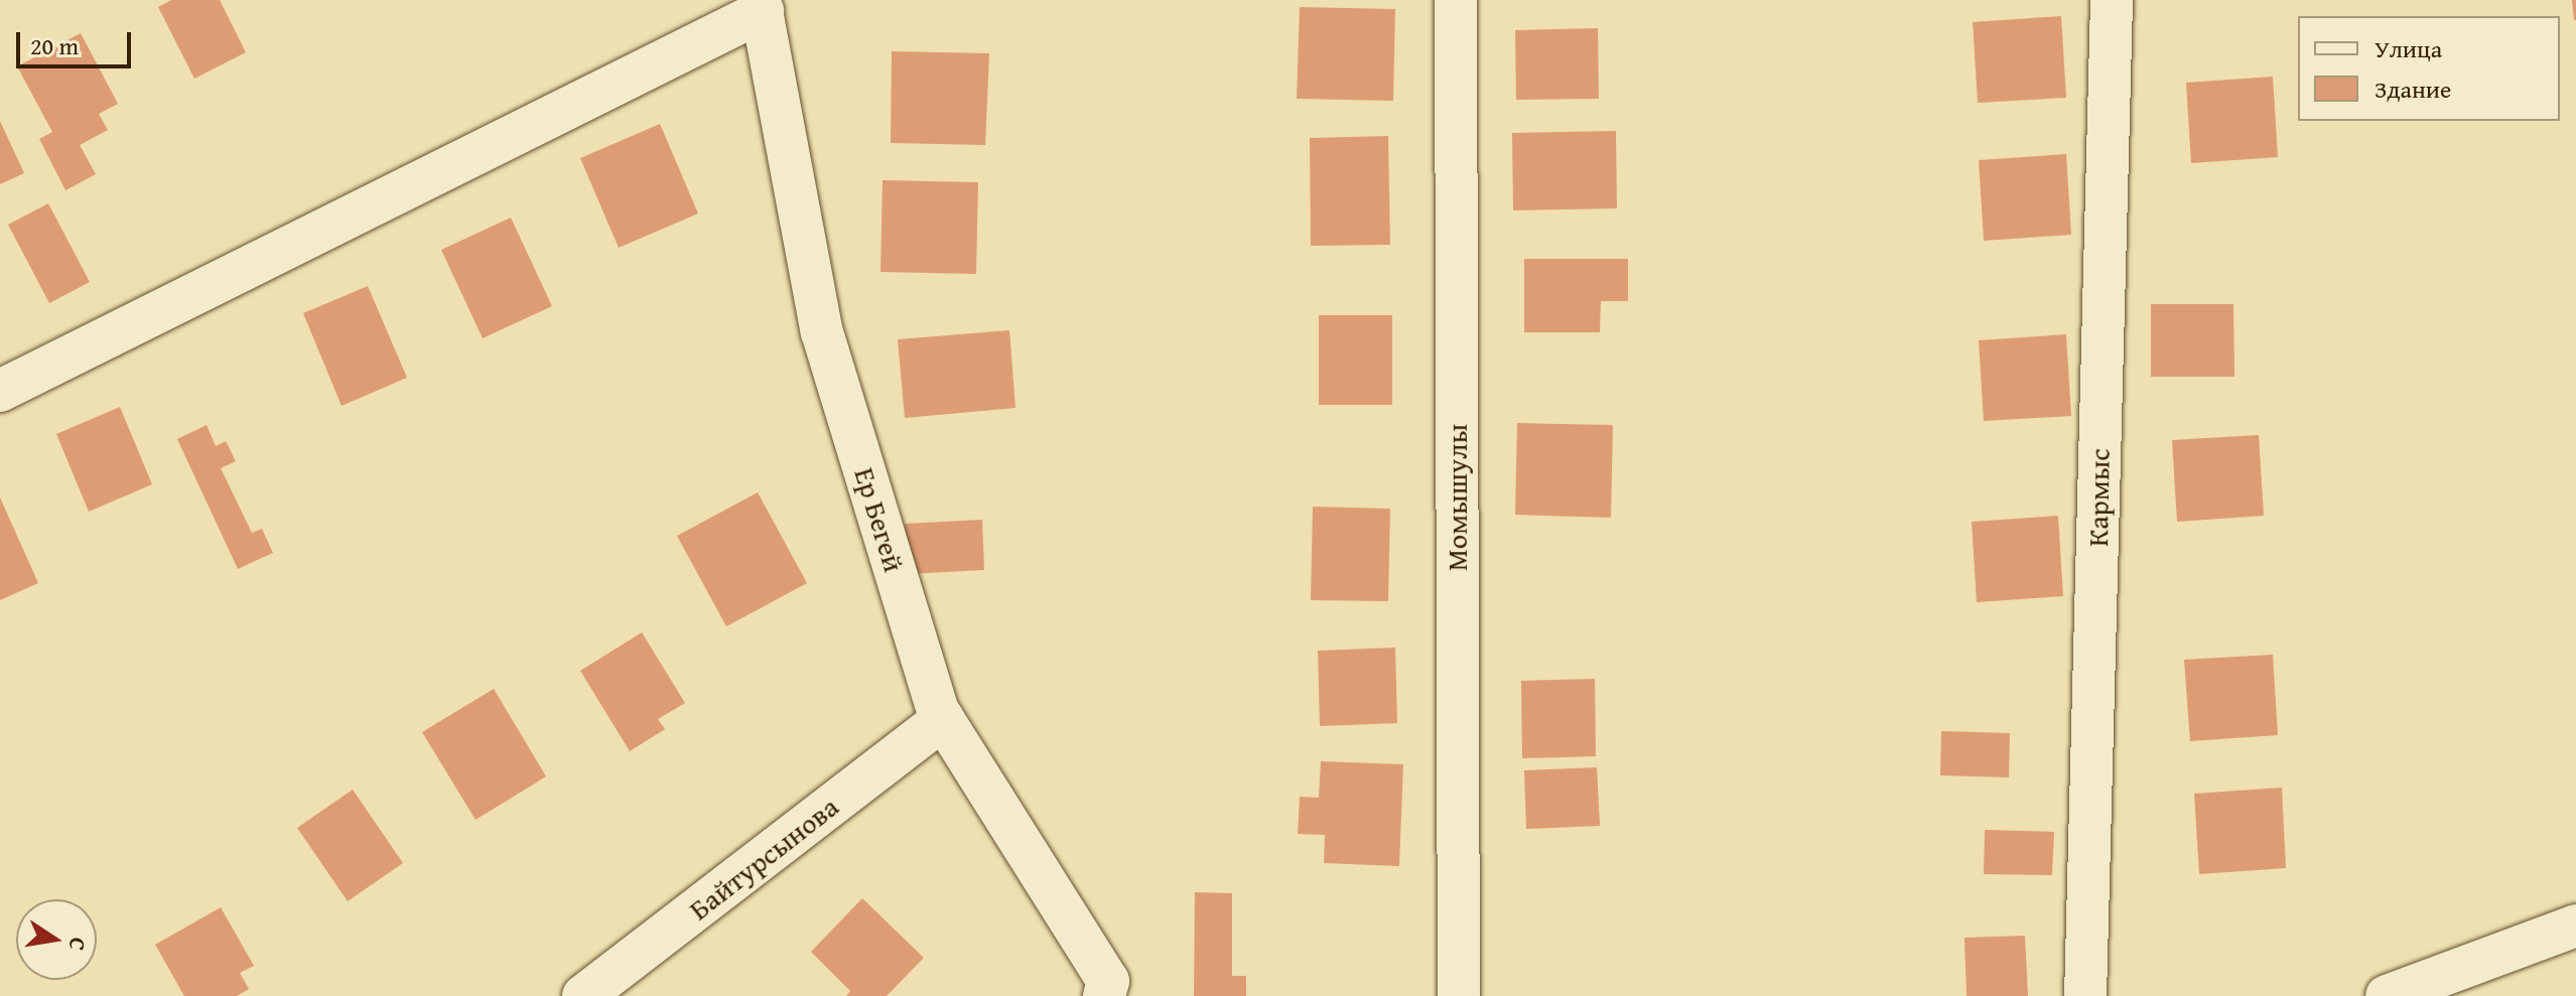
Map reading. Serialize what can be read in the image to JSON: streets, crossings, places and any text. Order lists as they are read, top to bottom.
{
  "streets": {
    "street": [
      "Момышулы",
      "Кармыс",
      "Ер Бегей",
      "Байтурсынова"
    ]
  },
  "crossings": [
    ["Ер Бегей", "Байтурсынова"]
  ],
  "legend": ["Улица", "Здание"],
  "scale_bar": "20 m",
  "north": "right"
}
